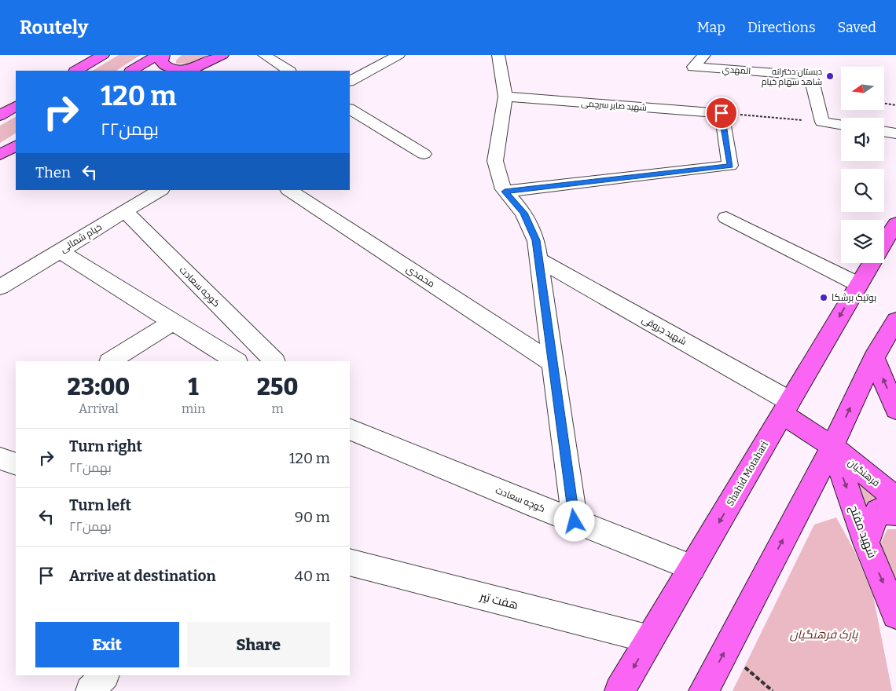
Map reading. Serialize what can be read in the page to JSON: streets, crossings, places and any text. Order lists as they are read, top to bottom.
{
  "streets": {
    "main road": ["فرهنگیان", "Shahid Motahari", "شهید مفتح"],
    "street": [
      "المهدي",
      "شهید صابر سرچمی",
      "خیام شمالی",
      "محمدی",
      "کوچه سعادت",
      "شهید جروقی",
      "هفت تير"
    ]
  },
  "crossings": [
    ["خیام شمالی", "کوچه سعادت"],
    ["کوچه سعادت", "Shahid Motahari"],
    ["شهید جروقی", "فرهنگیان"],
    ["شهید جروقی", "Shahid Motahari"],
    ["فرهنگیان", "Shahid Motahari"],
    ["فرهنگیان", "شهید مفتح"],
    ["Shahid Motahari", "هفت تير"]
  ],
  "one_way": ["شهید مفتح"],
  "parks": ["پارک فرهنگیان"],
  "places": ["دبستان دخترانه شاهد سهام خیام", "بوتیک برشکا"],
  "north": "left",
  "page": {
    "header": "Routely",
    "nav": ["Map", "Directions", "Saved"],
    "turn": ["120 m", "۲۲بهمن"],
    "then": "Then",
    "eta": [
      "23:00",
      "Arrival",
      "1",
      "min",
      "250",
      "m"
    ],
    "list": [
      {
        "name": "Turn right",
        "note": "۲۲بهمن",
        "value": "120 m"
      },
      {
        "name": "Turn left",
        "note": "۲۲بهمن",
        "value": "90 m"
      },
      {
        "name": "Arrive at destination",
        "value": "40 m"
      }
    ],
    "buttons": ["Exit", "Share"]
  }
}
